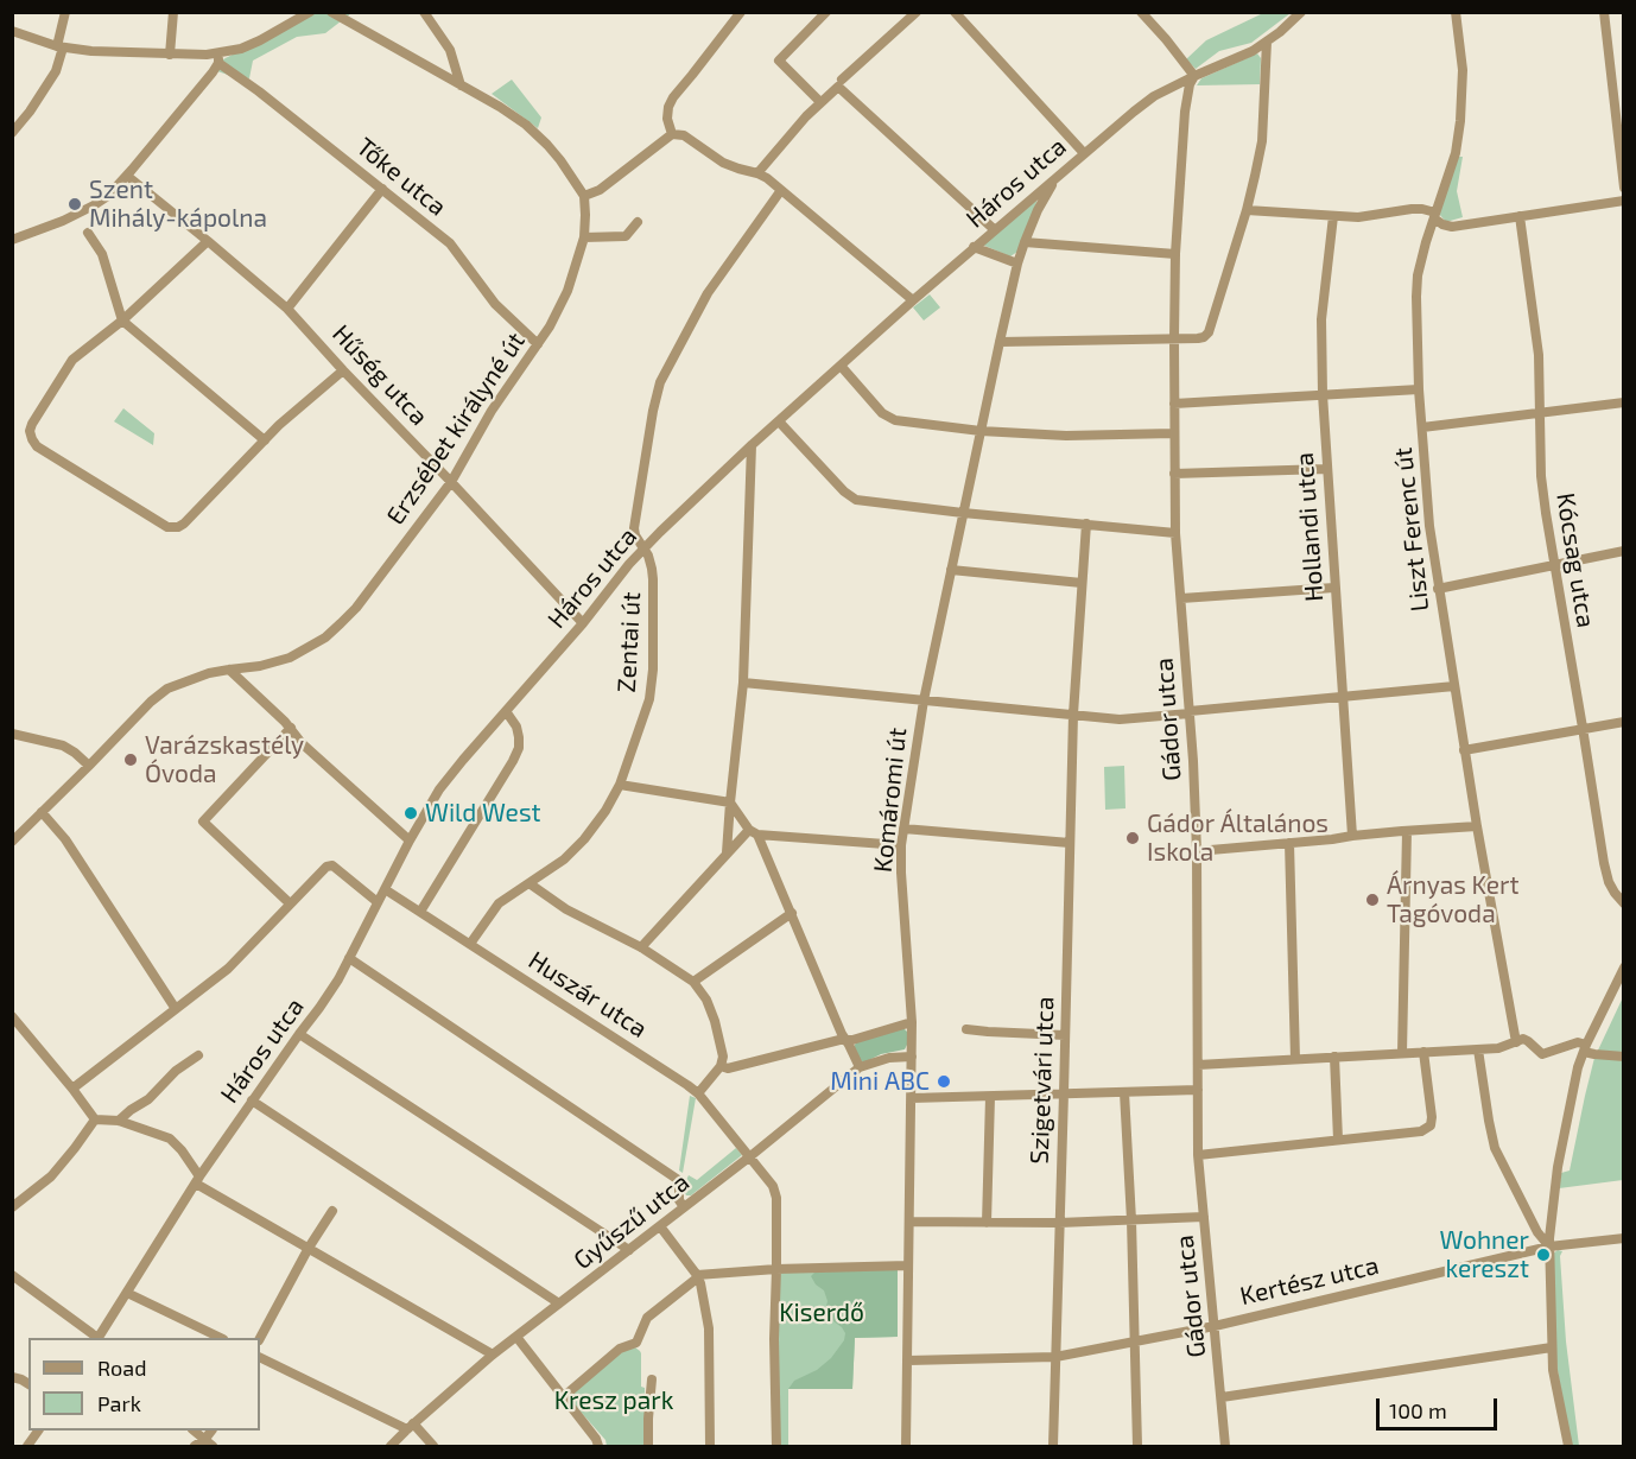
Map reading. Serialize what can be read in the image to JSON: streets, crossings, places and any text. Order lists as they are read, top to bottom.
{
  "streets": {
    "street": [
      "Tőke utca",
      "Háros utca",
      "Hűség utca",
      "Erzsébet királyné út",
      "Hollandi utca",
      "Liszt Ferenc út",
      "Kócsag utca",
      "Zentai út",
      "Gádor utca",
      "Komáromi út",
      "Huszár utca",
      "Szigetvári utca",
      "Gyűszű utca",
      "Kertész utca"
    ]
  },
  "crossings": [
    ["Tőke utca", "Erzsébet királyné út"],
    ["Háros utca", "Hűség utca"],
    ["Háros utca", "Zentai út"],
    ["Háros utca", "Gádor utca"],
    ["Háros utca", "Komáromi út"],
    ["Háros utca", "Huszár utca"],
    ["Hűség utca", "Erzsébet királyné út"],
    ["Zentai út", "Huszár utca"],
    ["Gádor utca", "Kertész utca"],
    ["Komáromi út", "Gyűszű utca"],
    ["Komáromi út", "Kertész utca"],
    ["Huszár utca", "Gyűszű utca"],
    ["Szigetvári utca", "Kertész utca"]
  ],
  "parks": ["Kiserdő", "Kresz park"],
  "places": [
    "Szent Mihály-kápolna",
    "Varázskastély Óvoda",
    "Wild West",
    "Gádor Általános Iskola",
    "Árnyas Kert Tagóvoda",
    "Mini ABC",
    "Wohner kereszt"
  ],
  "legend": ["Road", "Park"],
  "scale_bar": "100 m"
}
